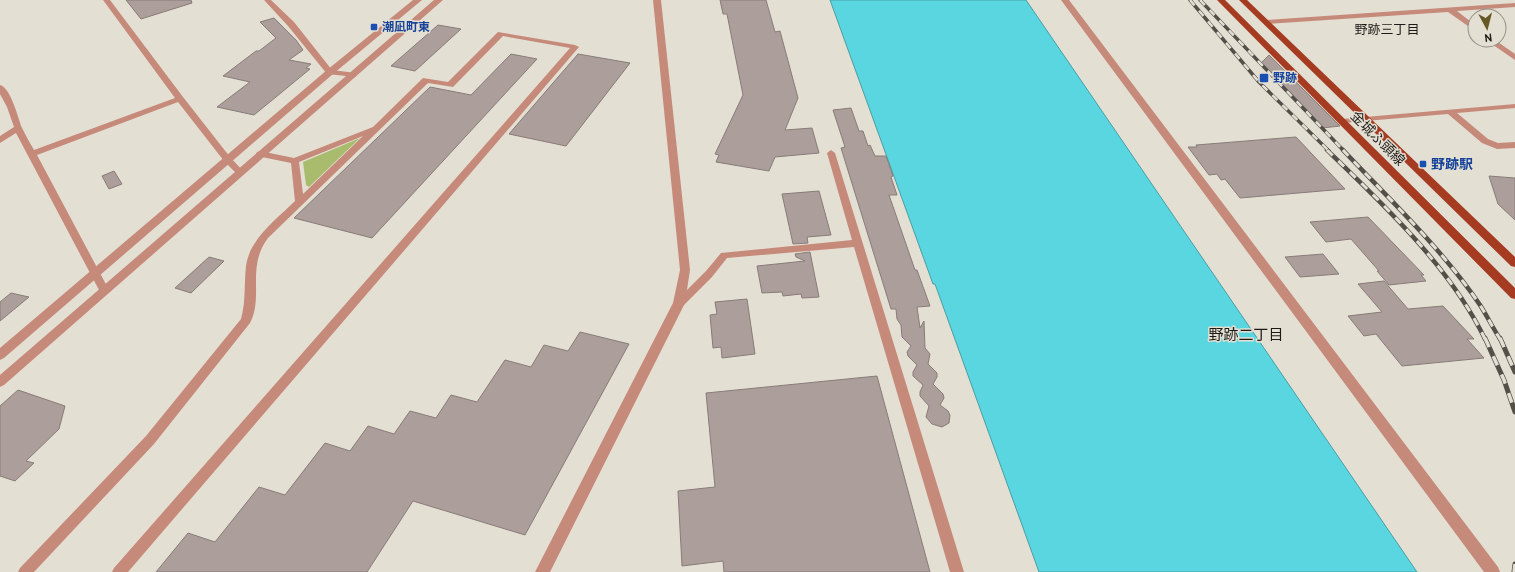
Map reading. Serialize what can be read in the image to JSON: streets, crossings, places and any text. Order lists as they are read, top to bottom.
{
  "streets": {
    "main road": ["金城ふ頭線"]
  },
  "districts": ["野跡三丁目", "野跡二丁目"],
  "places": {
    "transit": ["潮凪町東", "野跡", "野跡駅"]
  },
  "north": "bottom"
}
